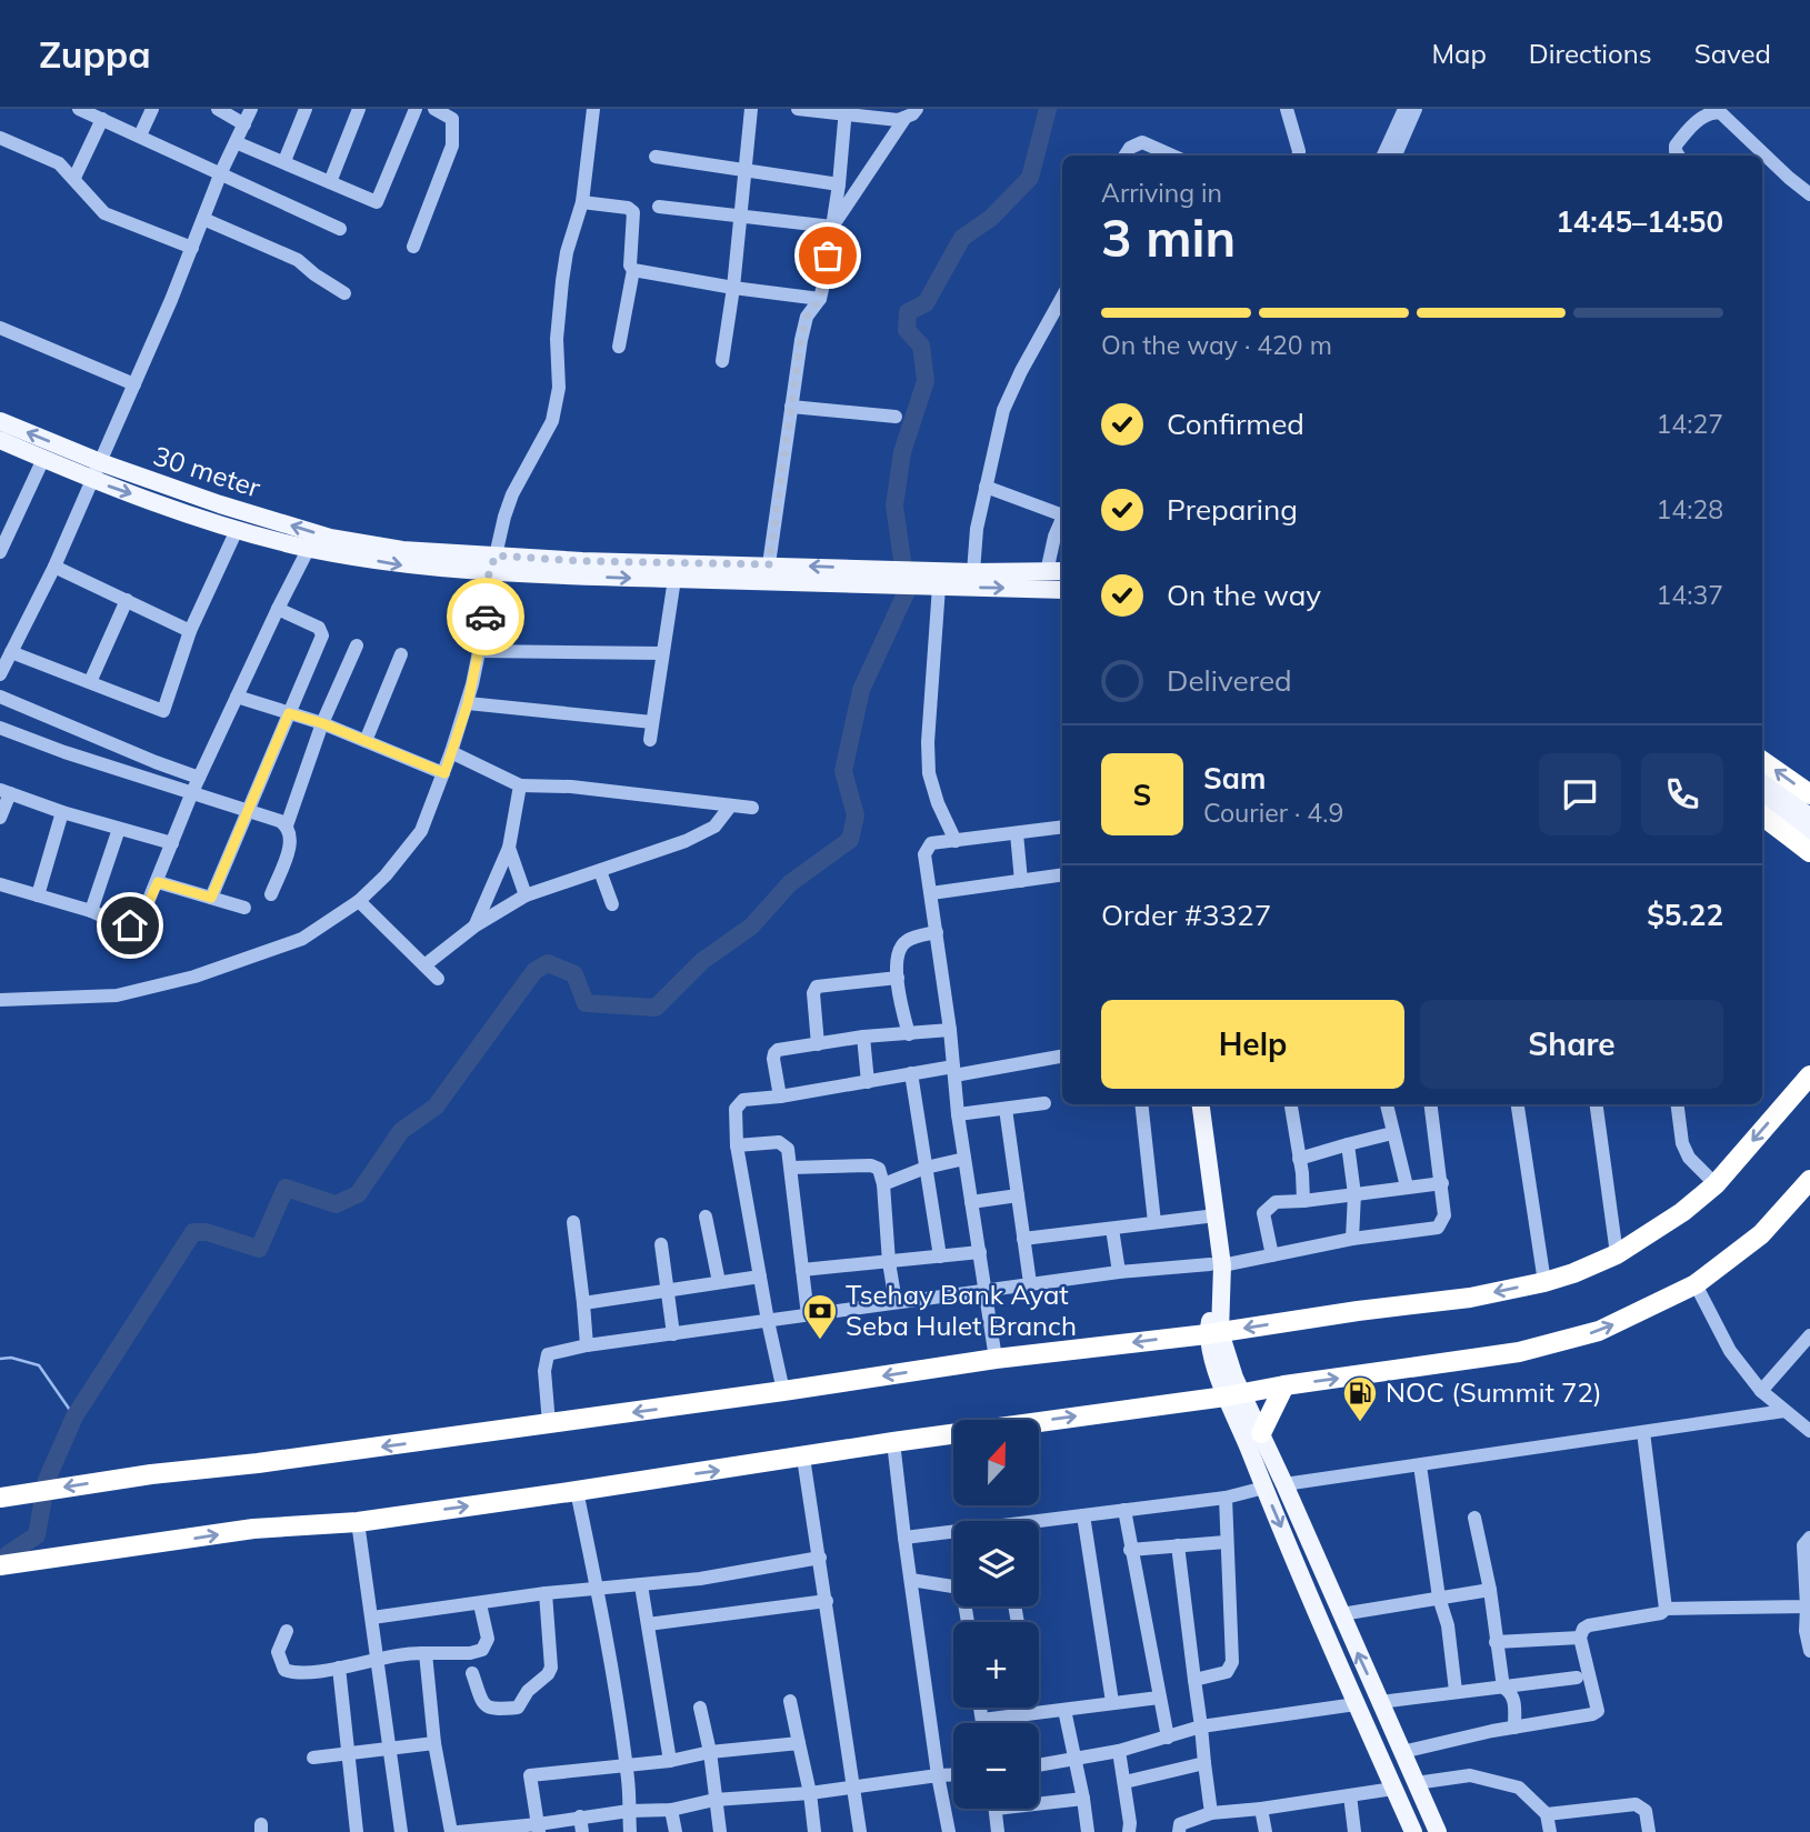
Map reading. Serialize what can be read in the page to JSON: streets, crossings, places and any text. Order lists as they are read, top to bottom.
{
  "streets": {
    "main road": ["30 meter"]
  },
  "places": {
    "bank": ["Tsehay Bank Ayat Seba Hulet Branch"],
    "fuel station": ["NOC (Summit 72)"]
  },
  "north": "top",
  "page": {
    "header": "Zuppa",
    "nav": ["Map", "Directions", "Saved"],
    "heading": ["3 min", "Arriving in", "14:45–14:50"],
    "panel": [
      "Sam",
      "Courier · 4.9",
      "Order #3327",
      "$5.22"
    ],
    "bar": "On the way · 420 m",
    "list": [
      ["Confirmed", "14:27"],
      ["Preparing", "14:28"],
      ["On the way", "14:37"],
      "Delivered"
    ],
    "round": "S",
    "buttons": ["Help", "Share"],
    "map_buttons": ["+", "−"]
  }
}
